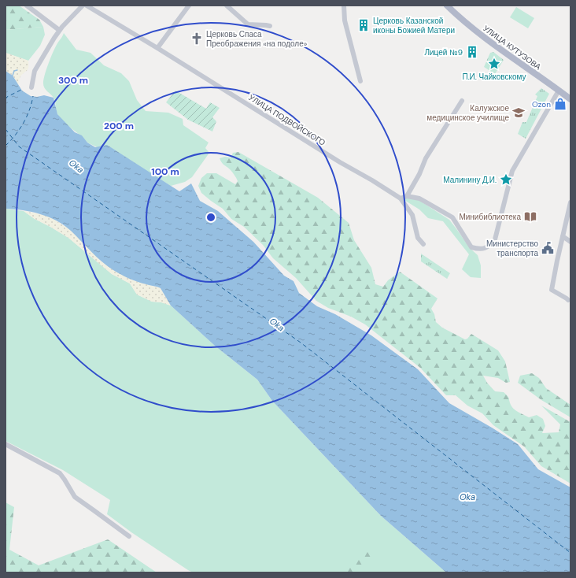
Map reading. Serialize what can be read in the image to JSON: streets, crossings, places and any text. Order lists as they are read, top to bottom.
{
  "streets": {
    "main road": ["УЛИЦА КУТУЗОВА"],
    "street": ["УЛИЦА ПОДВОЙСКОГО"]
  },
  "water": ["Oka"],
  "places": {
    "building": ["Церковь Казанской иконы Божией Матери", "Лицей №9"],
    "church": ["Церковь Спаса Преображения «на подоле»"],
    "place": ["П.И. Чайковскому", "Малинину Д.И."],
    "shop": ["Ozon"],
    "school or university": ["Калужское медицинское училище"],
    "library": ["Минибиблиотека"],
    "public building": ["Министерство транспорта"]
  },
  "rings": ["300 m", "200 m", "100 m"]
}
